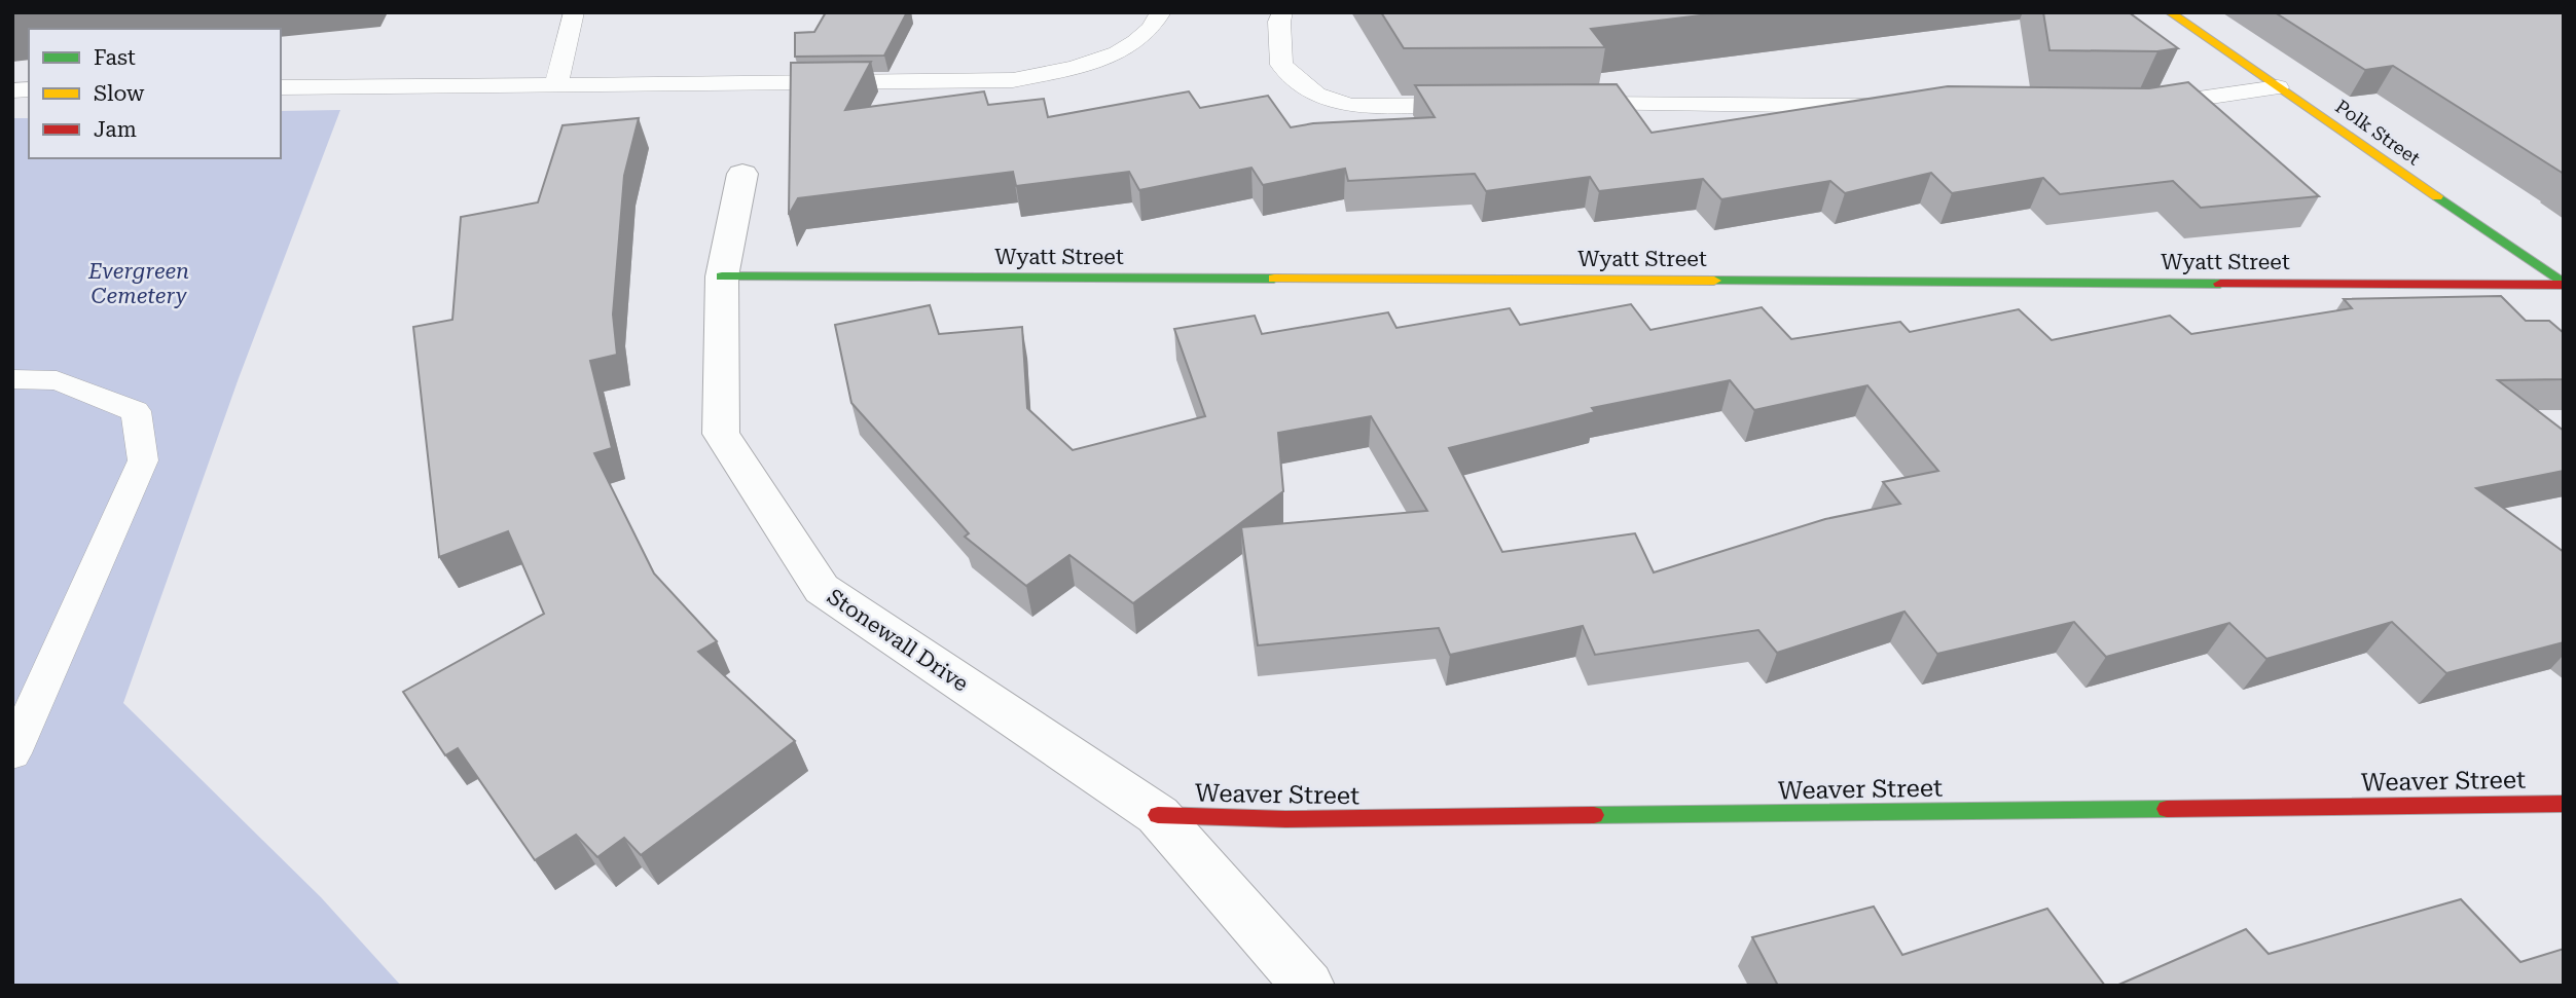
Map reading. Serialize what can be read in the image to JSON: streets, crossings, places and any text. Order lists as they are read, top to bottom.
{
  "streets": {
    "street": [
      "Polk Street",
      "Wyatt Street",
      "Stonewall Drive",
      "Weaver Street"
    ]
  },
  "crossings": [
    ["Polk Street", "Wyatt Street"],
    ["Wyatt Street", "Stonewall Drive"],
    ["Stonewall Drive", "Weaver Street"]
  ],
  "parks": ["Evergreen Cemetery"],
  "legend": ["Fast", "Slow", "Jam"]
}
